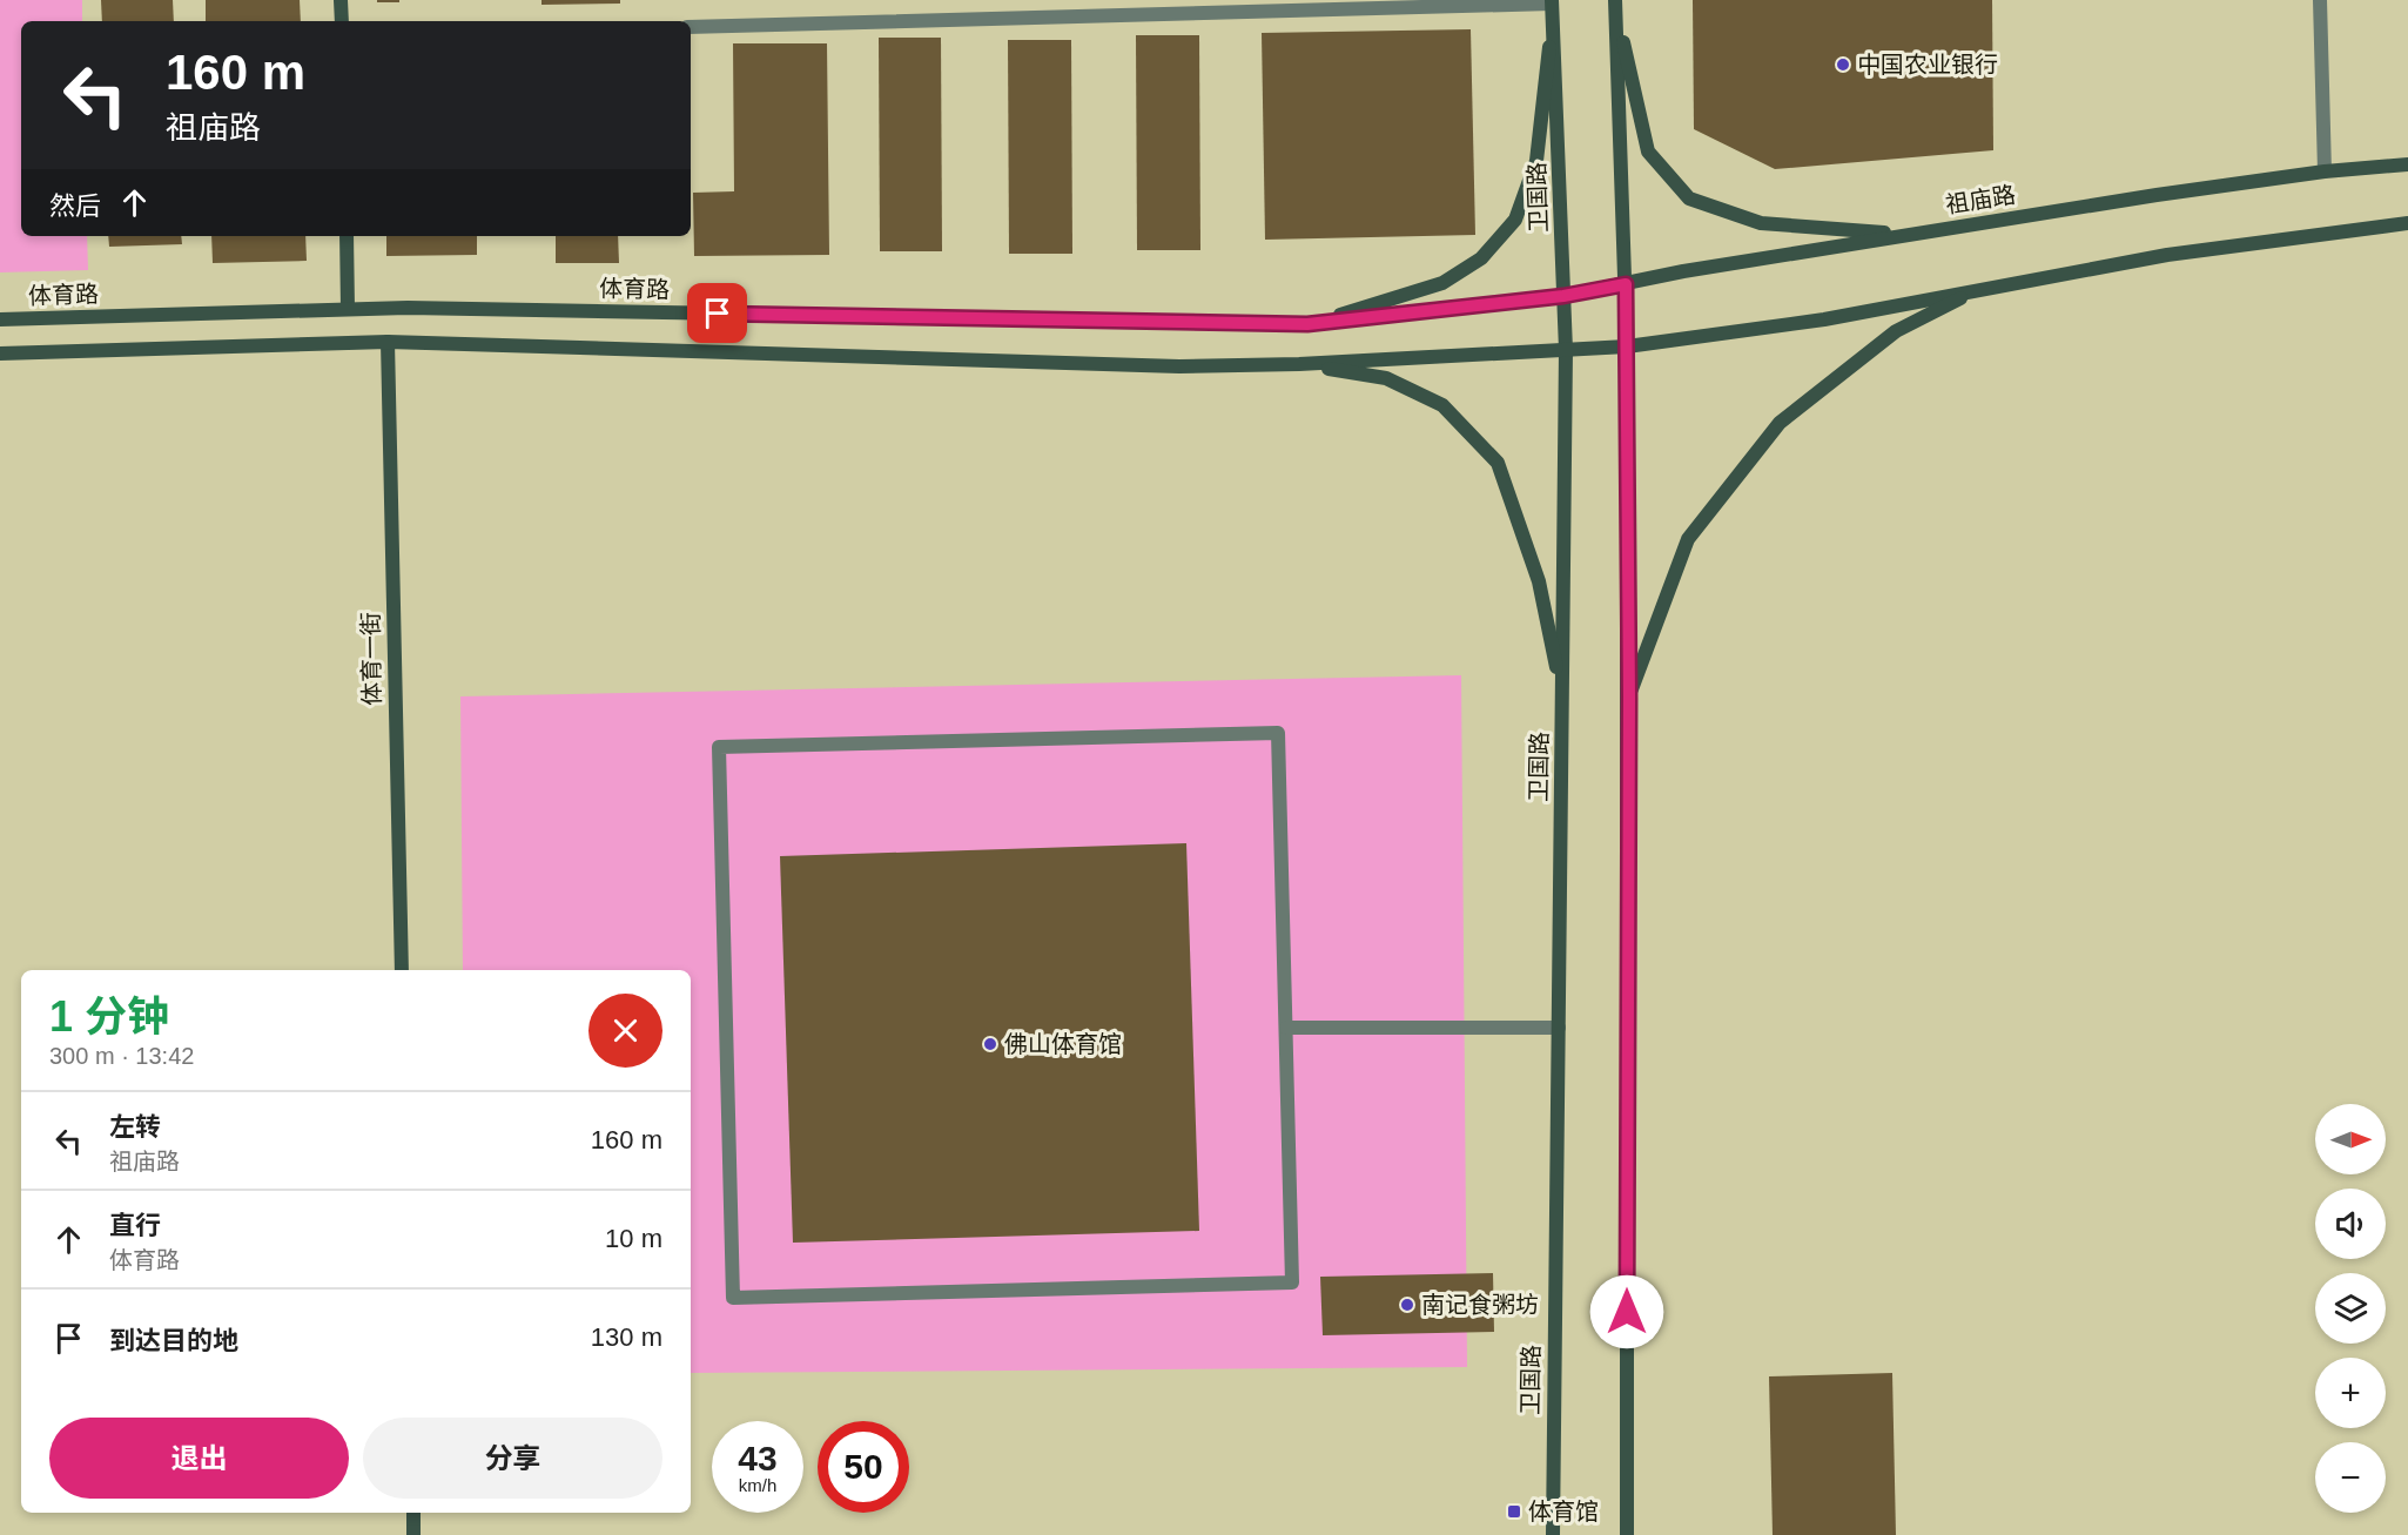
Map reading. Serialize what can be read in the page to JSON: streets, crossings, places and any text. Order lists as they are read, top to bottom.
{
  "streets": {
    "main road": [
      "卫国路",
      "祖庙路",
      "体育路",
      "体育一街"
    ]
  },
  "crossings": [
    ["卫国路", "祖庙路"],
    ["卫国路", "体育路"],
    ["祖庙路", "体育路"]
  ],
  "places": {
    "other": ["中国农业银行", "佛山体育馆", "南记食粥坊"],
    "transit": ["体育馆"]
  },
  "north": "right",
  "page": {
    "turn": ["160 m", "祖庙路"],
    "then": "然后",
    "heading": ["1 分钟", "300 m · 13:42"],
    "list": [
      {
        "name": "左转",
        "note": "祖庙路",
        "value": "160 m"
      },
      {
        "name": "直行",
        "note": "体育路",
        "value": "10 m"
      },
      {
        "name": "到达目的地",
        "value": "130 m"
      }
    ],
    "map_buttons": ["+", "−"],
    "buttons": ["退出", "分享"],
    "speed": "43 km/h",
    "limit": "50"
  }
}
